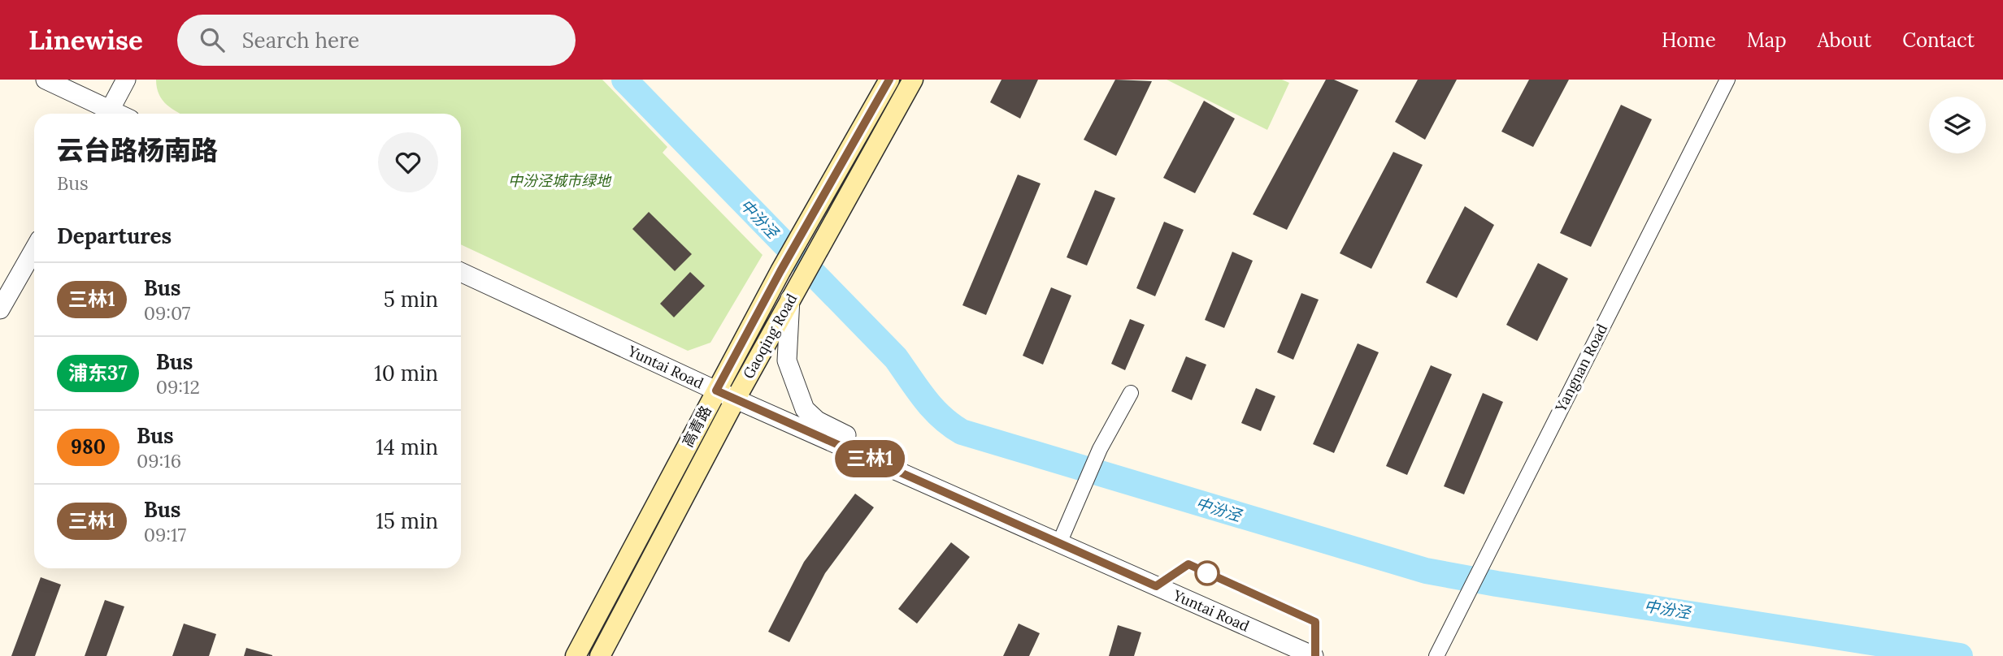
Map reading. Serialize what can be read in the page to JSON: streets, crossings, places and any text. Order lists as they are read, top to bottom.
{
  "streets": {
    "main road": ["Gaoqing Road", "高青路"],
    "street": ["Yuntai Road", "Yangnan Road"]
  },
  "crossings": [
    ["Gaoqing Road", "Yuntai Road"],
    ["Gaoqing Road", "高青路"],
    ["Yuntai Road", "高青路"]
  ],
  "water": ["中汾泾"],
  "parks": ["中汾泾城市绿地"],
  "lines": ["bus line 三林1"],
  "page": {
    "header": "Linewise",
    "search": "Search here",
    "nav": [
      "Home",
      "Map",
      "About",
      "Contact"
    ],
    "on_map": "三林1",
    "heading": [
      ["云台路杨南路", "Bus"],
      "Departures"
    ],
    "list": [
      {
        "mark": "三林1",
        "name": "Bus",
        "note": "09:07",
        "value": "5 min"
      },
      {
        "mark": "浦东37",
        "name": "Bus",
        "note": "09:12",
        "value": "10 min"
      },
      {
        "mark": "980",
        "name": "Bus",
        "note": "09:16",
        "value": "14 min"
      },
      {
        "mark": "三林1",
        "name": "Bus",
        "note": "09:17",
        "value": "15 min"
      }
    ]
  }
}
